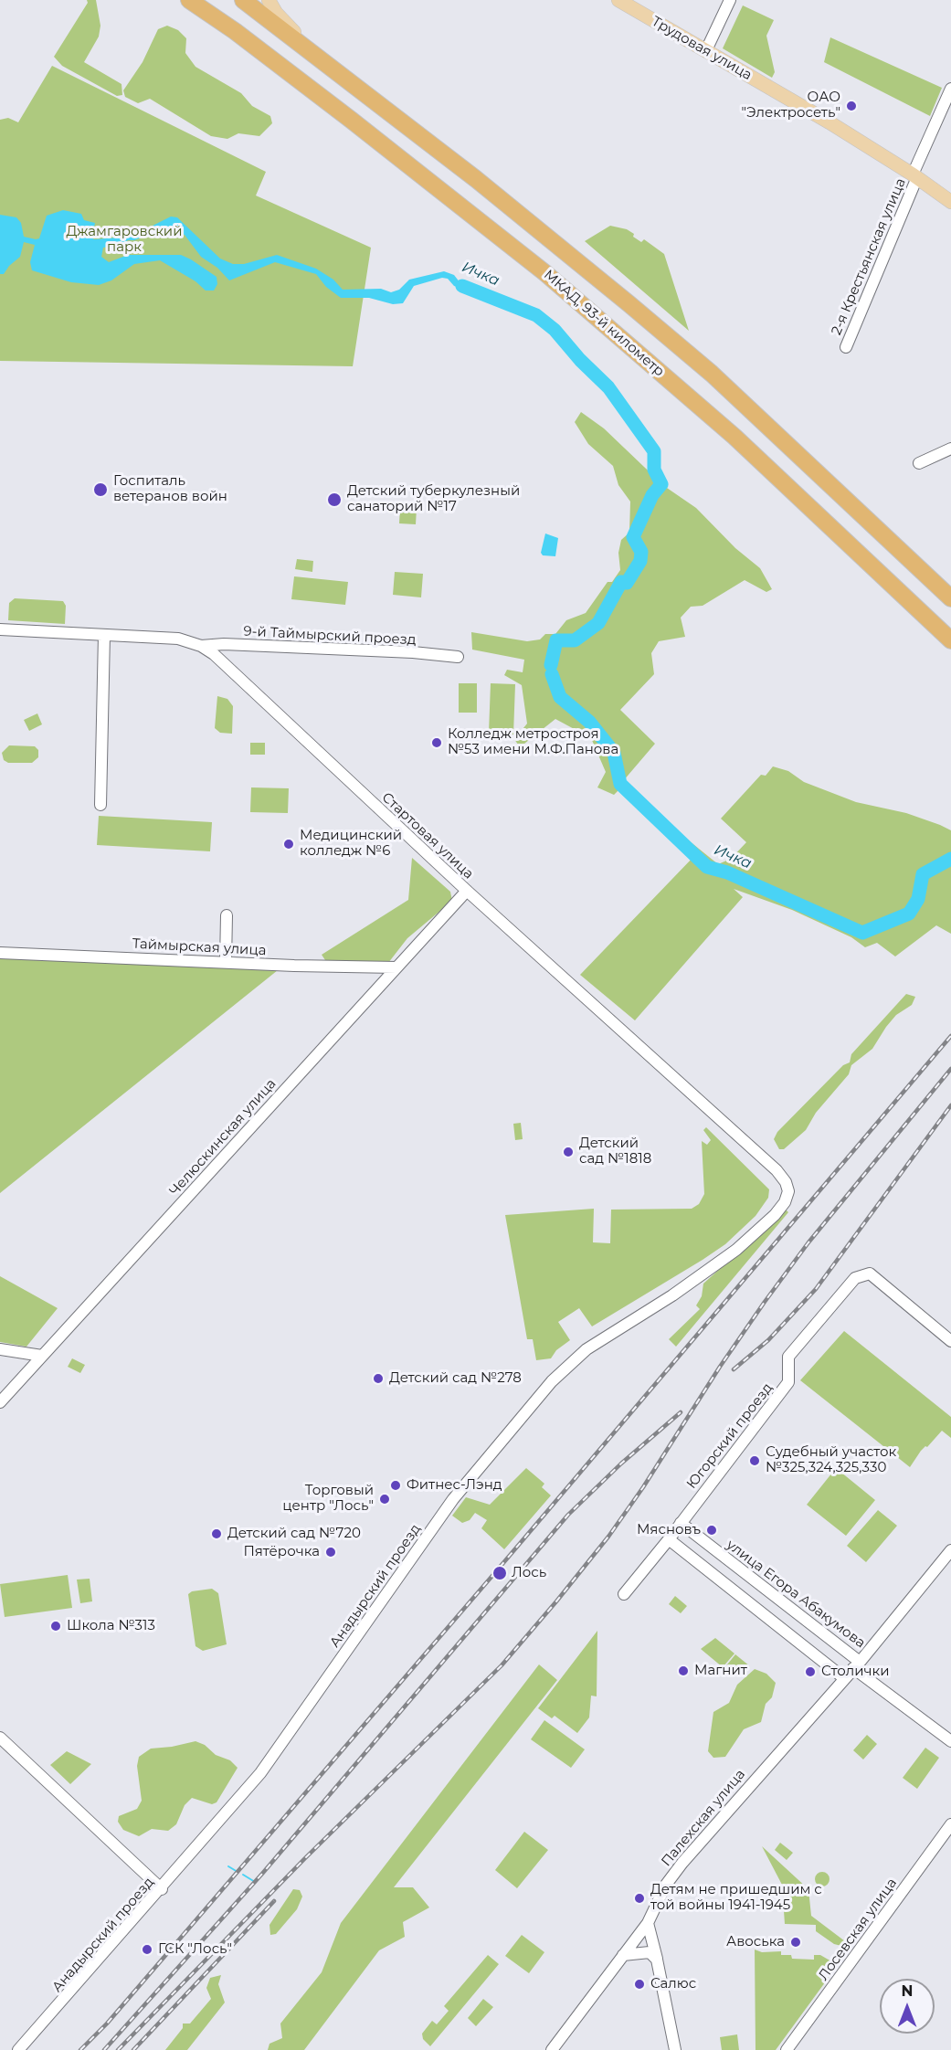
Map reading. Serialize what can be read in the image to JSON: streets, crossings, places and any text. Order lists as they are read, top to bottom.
{
  "streets": {
    "highway": ["МКАД, 93-й километр"],
    "main road": ["Трудовая улица"],
    "street": [
      "2-я Крестьянская улица",
      "9-й Таймырский проезд",
      "Стартовая улица",
      "Таймырская улица",
      "Челюскинская улица",
      "Югорский проезд",
      "Анадырский проезд",
      "улица Егора Абакумова",
      "Палехская улица",
      "Лосевская улица"
    ]
  },
  "crossings": [
    ["Трудовая улица", "2-я Крестьянская улица"],
    ["9-й Таймырский проезд", "Стартовая улица"],
    ["Стартовая улица", "Челюскинская улица"],
    ["Стартовая улица", "Анадырский проезд"],
    ["Таймырская улица", "Челюскинская улица"],
    ["Югорский проезд", "улица Егора Абакумова"],
    ["улица Егора Абакумова", "Палехская улица"]
  ],
  "water": ["Ичка"],
  "parks": ["Джамгаровский парк"],
  "places": [
    "ОАО \"Электросеть\"",
    "Госпиталь ветеранов войн",
    "Детский туберкулезный санаторий №17",
    "Колледж метростроя №53 имени М.Ф.Панова",
    "Медицинский колледж №6",
    "Детский сад №1818",
    "Детский сад №278",
    "Судебный участок №325,324,325,330",
    "Фитнес-Лэнд",
    "Торговый центр \"Лось\"",
    "Мясновъ",
    "Детский сад №720",
    "Пятёрочка",
    "Лось",
    "Школа №313",
    "Магнит",
    "Столички",
    "Детям не пришедшим с той войны 1941-1945",
    "Авоська",
    "ГСК \"Лось\"",
    "Салюс"
  ],
  "north": "top"
}
